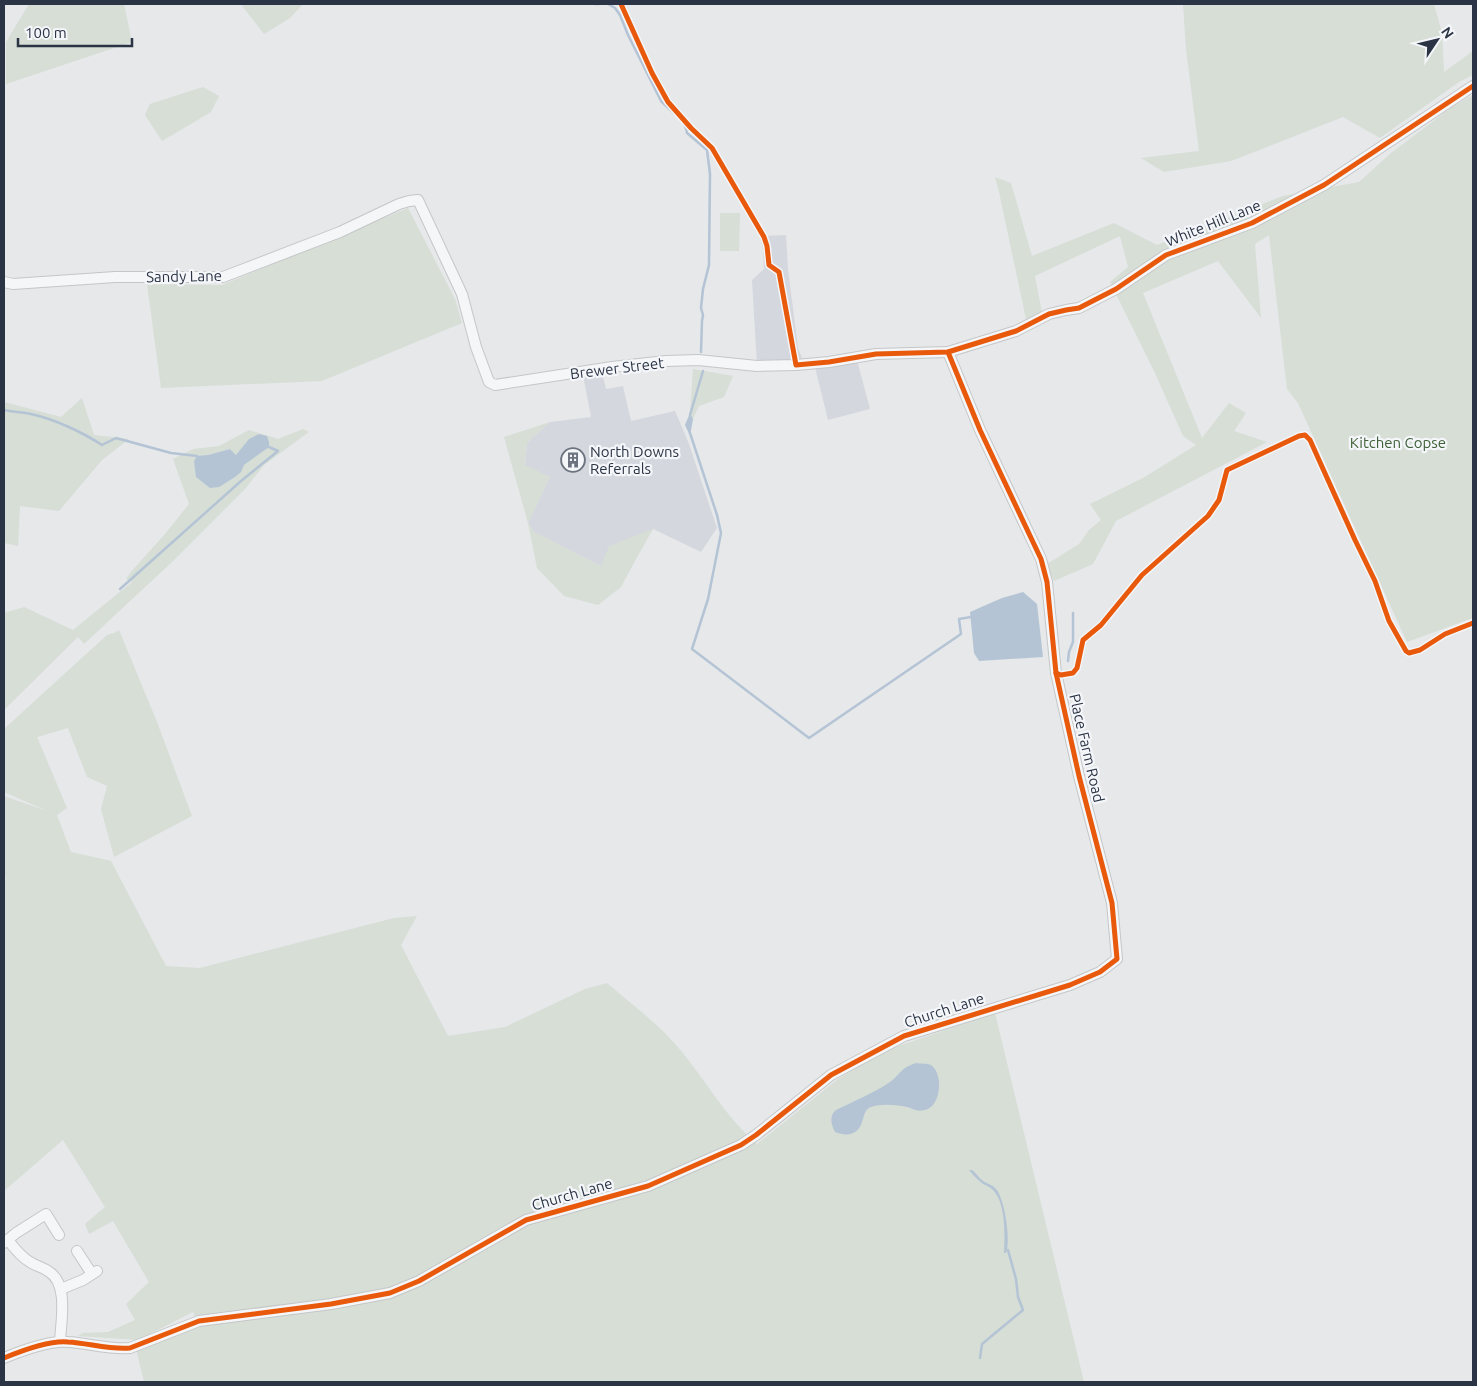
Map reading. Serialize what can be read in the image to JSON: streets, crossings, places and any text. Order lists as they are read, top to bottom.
{
  "streets": {
    "street": [
      "White Hill Lane",
      "Sandy Lane",
      "Brewer Street",
      "Place Farm Road",
      "Church Lane"
    ]
  },
  "crossings": [
    ["White Hill Lane", "Brewer Street"],
    ["White Hill Lane", "Place Farm Road"],
    ["Sandy Lane", "Brewer Street"],
    ["Brewer Street", "Place Farm Road"],
    ["Place Farm Road", "Church Lane"]
  ],
  "parks": ["Kitchen Copse"],
  "places": {
    "building": ["North Downs Referrals"]
  },
  "scale_bar": "100 m",
  "north": "top right"
}
